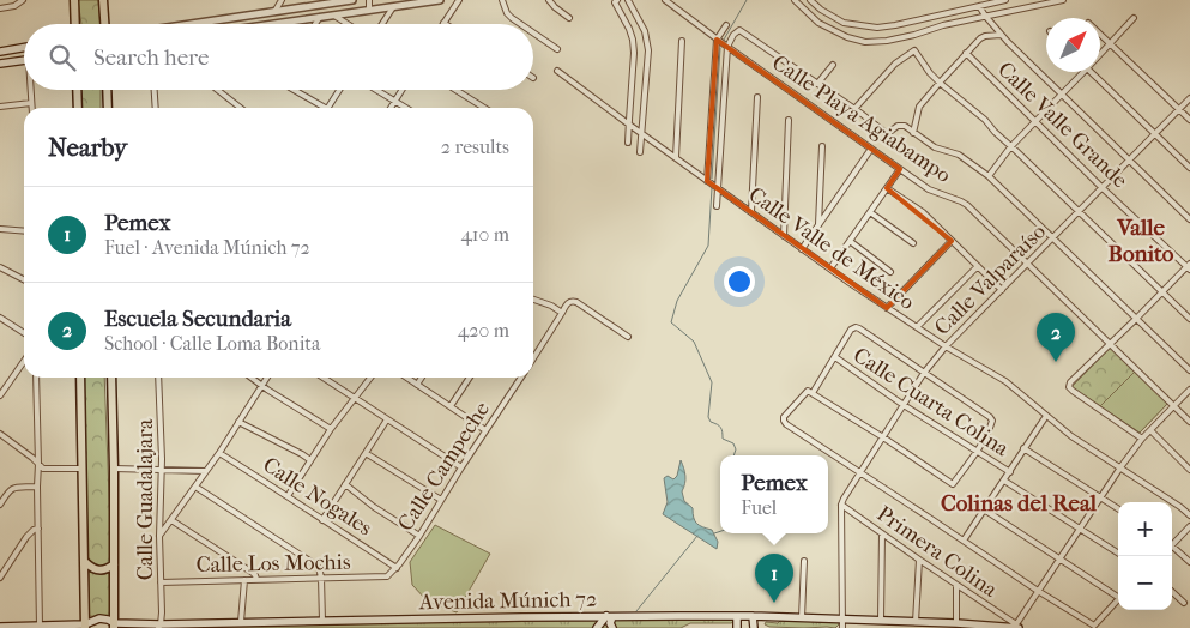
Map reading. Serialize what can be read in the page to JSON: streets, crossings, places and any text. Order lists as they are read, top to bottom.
{
  "streets": {
    "main road": ["Avenida Múnich 72"],
    "street": [
      "Calle Playa Agiabampo",
      "Calle Valle Grande",
      "Calle Valle de México",
      "Calle Valparaíso",
      "Calle Cuarta Colina",
      "Calle Campeche",
      "Calle Nogales",
      "Calle Guadalajara",
      "Primera Colina",
      "Calle Los Mochis"
    ]
  },
  "crossings": [
    ["Calle Playa Agiabampo", "Calle Valparaíso"],
    ["Calle Valle Grande", "Calle Valparaíso"],
    ["Calle Valle de México", "Calle Valparaíso"],
    ["Calle Valparaíso", "Calle Cuarta Colina"],
    ["Calle Valparaíso", "Primera Colina"],
    ["Calle Campeche", "Calle Nogales"],
    ["Calle Campeche", "Calle Los Mochis"],
    ["Calle Guadalajara", "Calle Los Mochis"],
    ["Calle Guadalajara", "Avenida Múnich 72"],
    ["Primera Colina", "Avenida Múnich 72"]
  ],
  "districts": ["Valle Bonito", "Colinas del Real"],
  "north": "top right",
  "page": {
    "search": "Search here",
    "heading": ["Nearby", "2 results"],
    "list": [
      {
        "mark": "1",
        "name": "Pemex",
        "note": "Fuel · Avenida Múnich 72",
        "value": "410 m"
      },
      {
        "mark": "2",
        "name": "Escuela Secundaria",
        "note": "School · Calle Loma Bonita",
        "value": "420 m"
      }
    ],
    "pins": ["2", "1"],
    "popup": ["Pemex", "Fuel"],
    "map_buttons": ["+", "−"]
  }
}
